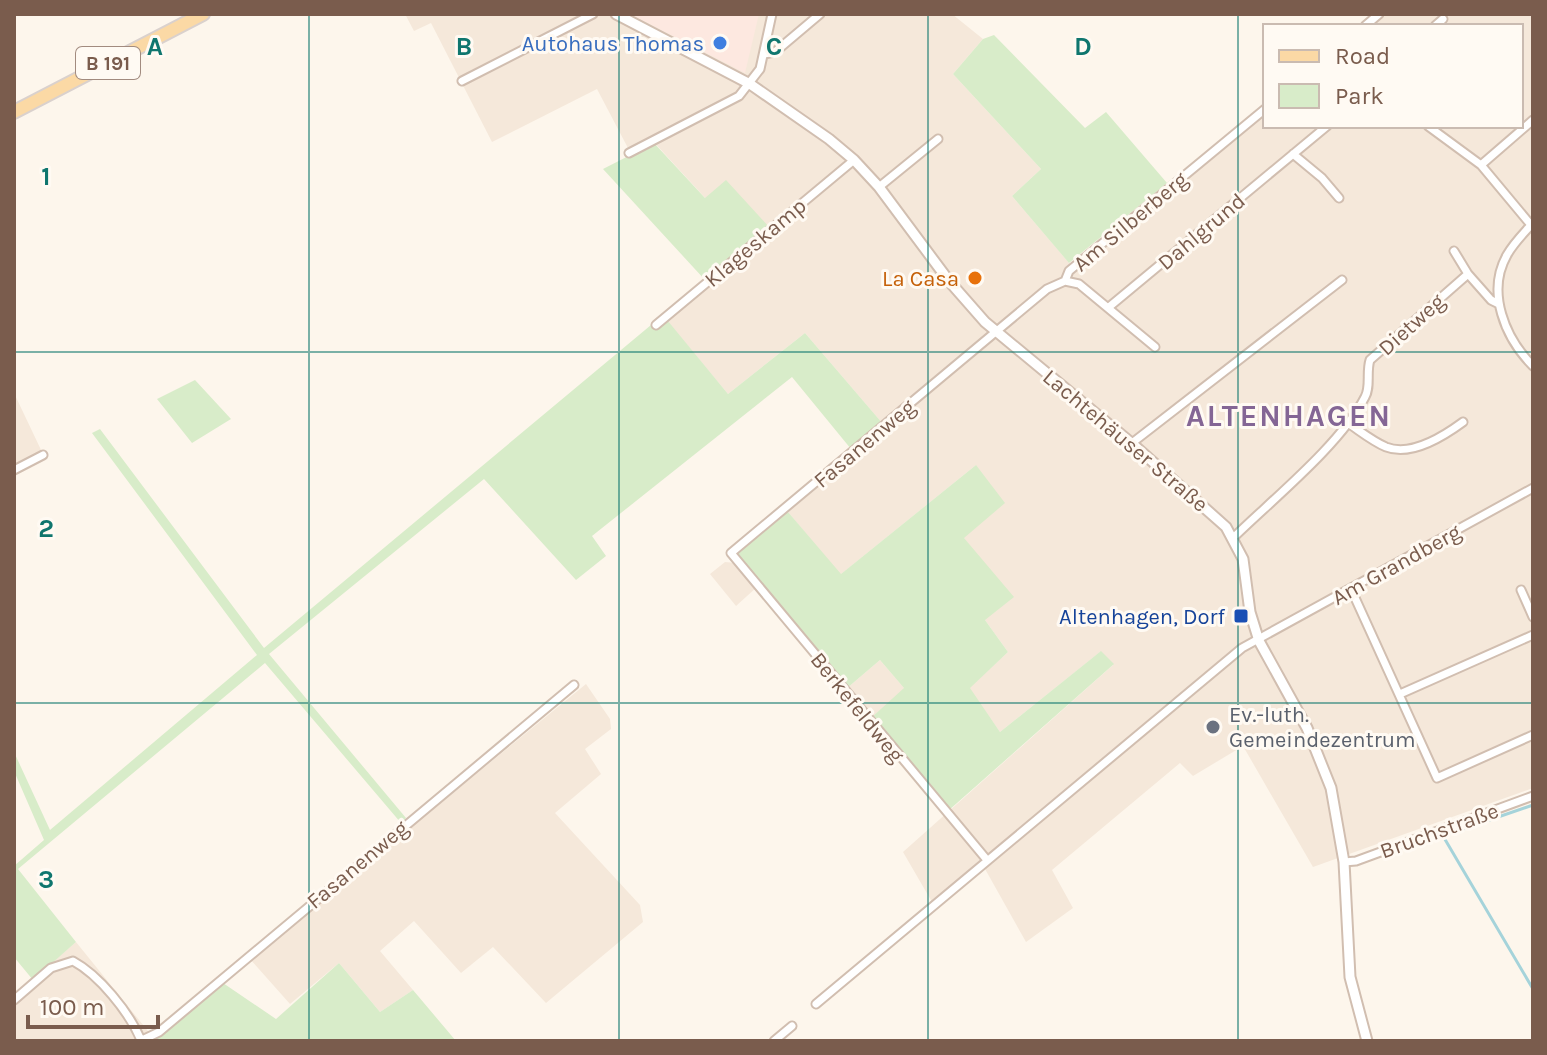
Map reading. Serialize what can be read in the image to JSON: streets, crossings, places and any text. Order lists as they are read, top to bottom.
{
  "streets": {
    "main road": ["B 191"],
    "street": [
      "Am Silberberg",
      "Dahlgrund",
      "Klageskamp",
      "Dietweg",
      "Lachtehäuser Straße",
      "Fasanenweg",
      "Am Grandberg",
      "Berkefeldweg",
      "Bruchstraße"
    ]
  },
  "crossings": [
    ["Am Silberberg", "Lachtehäuser Straße"],
    ["Am Silberberg", "Fasanenweg"],
    ["Klageskamp", "Lachtehäuser Straße"],
    ["Dietweg", "Lachtehäuser Straße"],
    ["Lachtehäuser Straße", "Fasanenweg"],
    ["Lachtehäuser Straße", "Am Grandberg"],
    ["Lachtehäuser Straße", "Bruchstraße"],
    ["Fasanenweg", "Berkefeldweg"]
  ],
  "districts": ["ALTENHAGEN"],
  "places": {
    "other": ["Autohaus Thomas", "La Casa", "Ev.-luth. Gemeindezentrum"],
    "transit": ["Altenhagen, Dorf"]
  },
  "legend": ["Road", "Park"],
  "scale_bar": "100 m",
  "grid": {
    "columns": [
      "A",
      "B",
      "C",
      "D"
    ],
    "rows": ["1", "2", "3"]
  }
}
